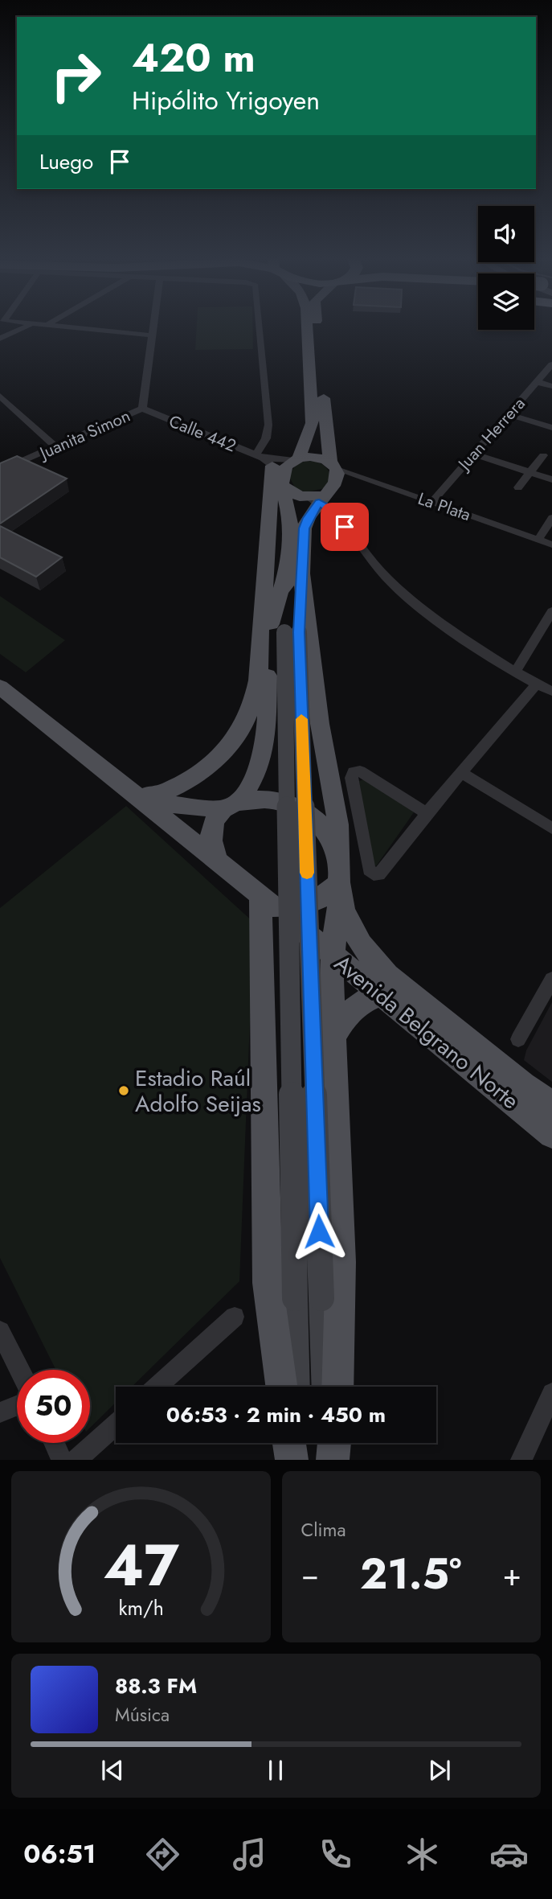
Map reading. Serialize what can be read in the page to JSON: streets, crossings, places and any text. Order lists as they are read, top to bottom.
{
  "streets": {
    "main road": ["Avenida Belgrano Norte"],
    "street": [
      "Calle 442",
      "Juan Herrera",
      "Juanita Simon",
      "La Plata"
    ]
  },
  "crossings": [
    ["Calle 442", "Juanita Simon"],
    ["Juan Herrera", "La Plata"]
  ],
  "places": ["Estadio Raúl Adolfo Seijas"],
  "page": {
    "turn": ["420 m", "Hipólito Yrigoyen"],
    "then": "Luego",
    "limit": "50",
    "trip": "06:53 · 2 min · 450 m",
    "tile": "Clima",
    "heat": ["−", "21.5°", "+"],
    "song": ["88.3 FM", "Música"],
    "tabs": "06:51",
    "gauge": ["47", "km/h"]
  }
}
